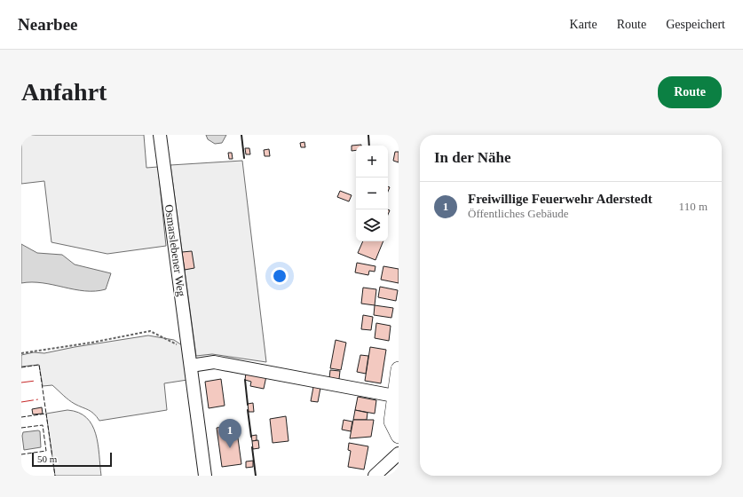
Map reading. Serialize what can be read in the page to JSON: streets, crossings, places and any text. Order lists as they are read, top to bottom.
{
  "streets": {
    "street": ["Osmarslebener Weg"]
  },
  "scale_bar": "50 m",
  "page": {
    "header": "Nearbee",
    "nav": ["Karte", "Route", "Gespeichert"],
    "buttons": "Route",
    "title": "Anfahrt",
    "heading": "In der Nähe",
    "map_buttons": ["+", "−"],
    "list": [
      {
        "mark": "1",
        "name": "Freiwillige Feuerwehr Aderstedt",
        "note": "Öffentliches Gebäude",
        "value": "110 m"
      }
    ],
    "pins": "1",
    "scale": "50 m"
  }
}
